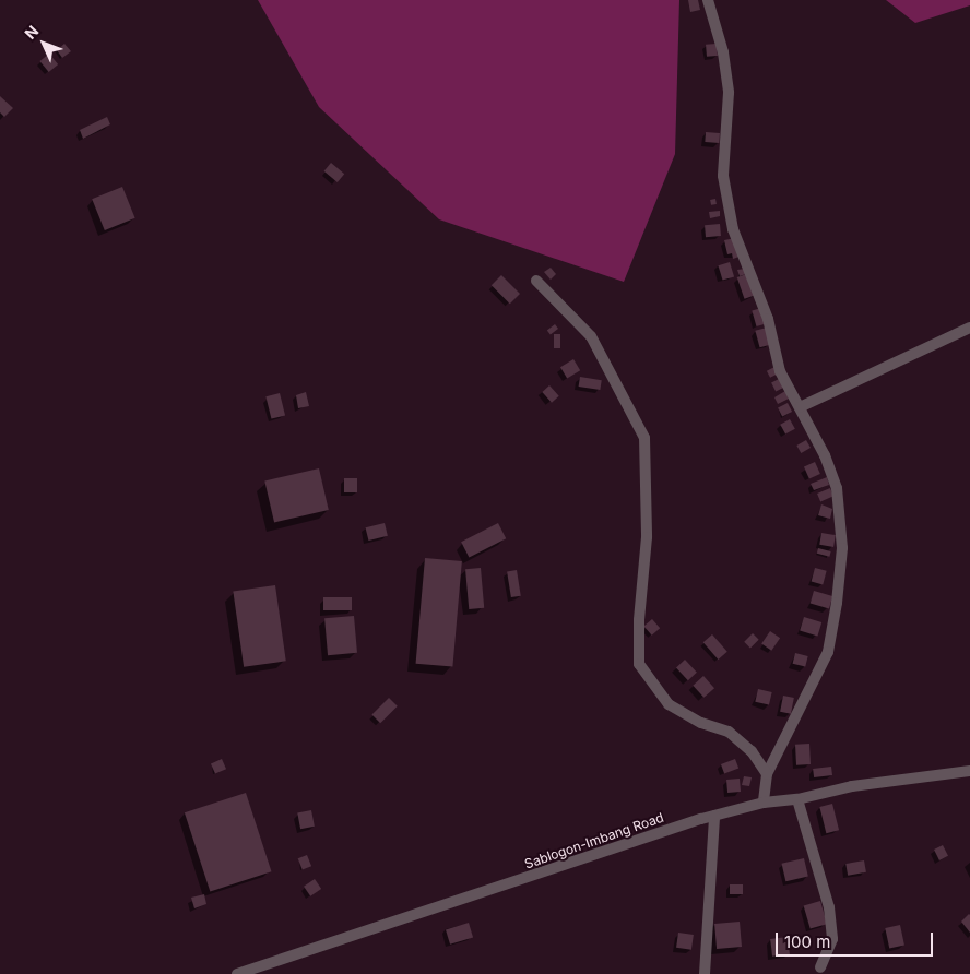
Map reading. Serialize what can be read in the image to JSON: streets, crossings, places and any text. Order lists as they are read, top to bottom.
{
  "streets": {
    "street": ["Sablogon-Imbang Road"]
  },
  "scale_bar": "100 m",
  "north": "top left"
}
